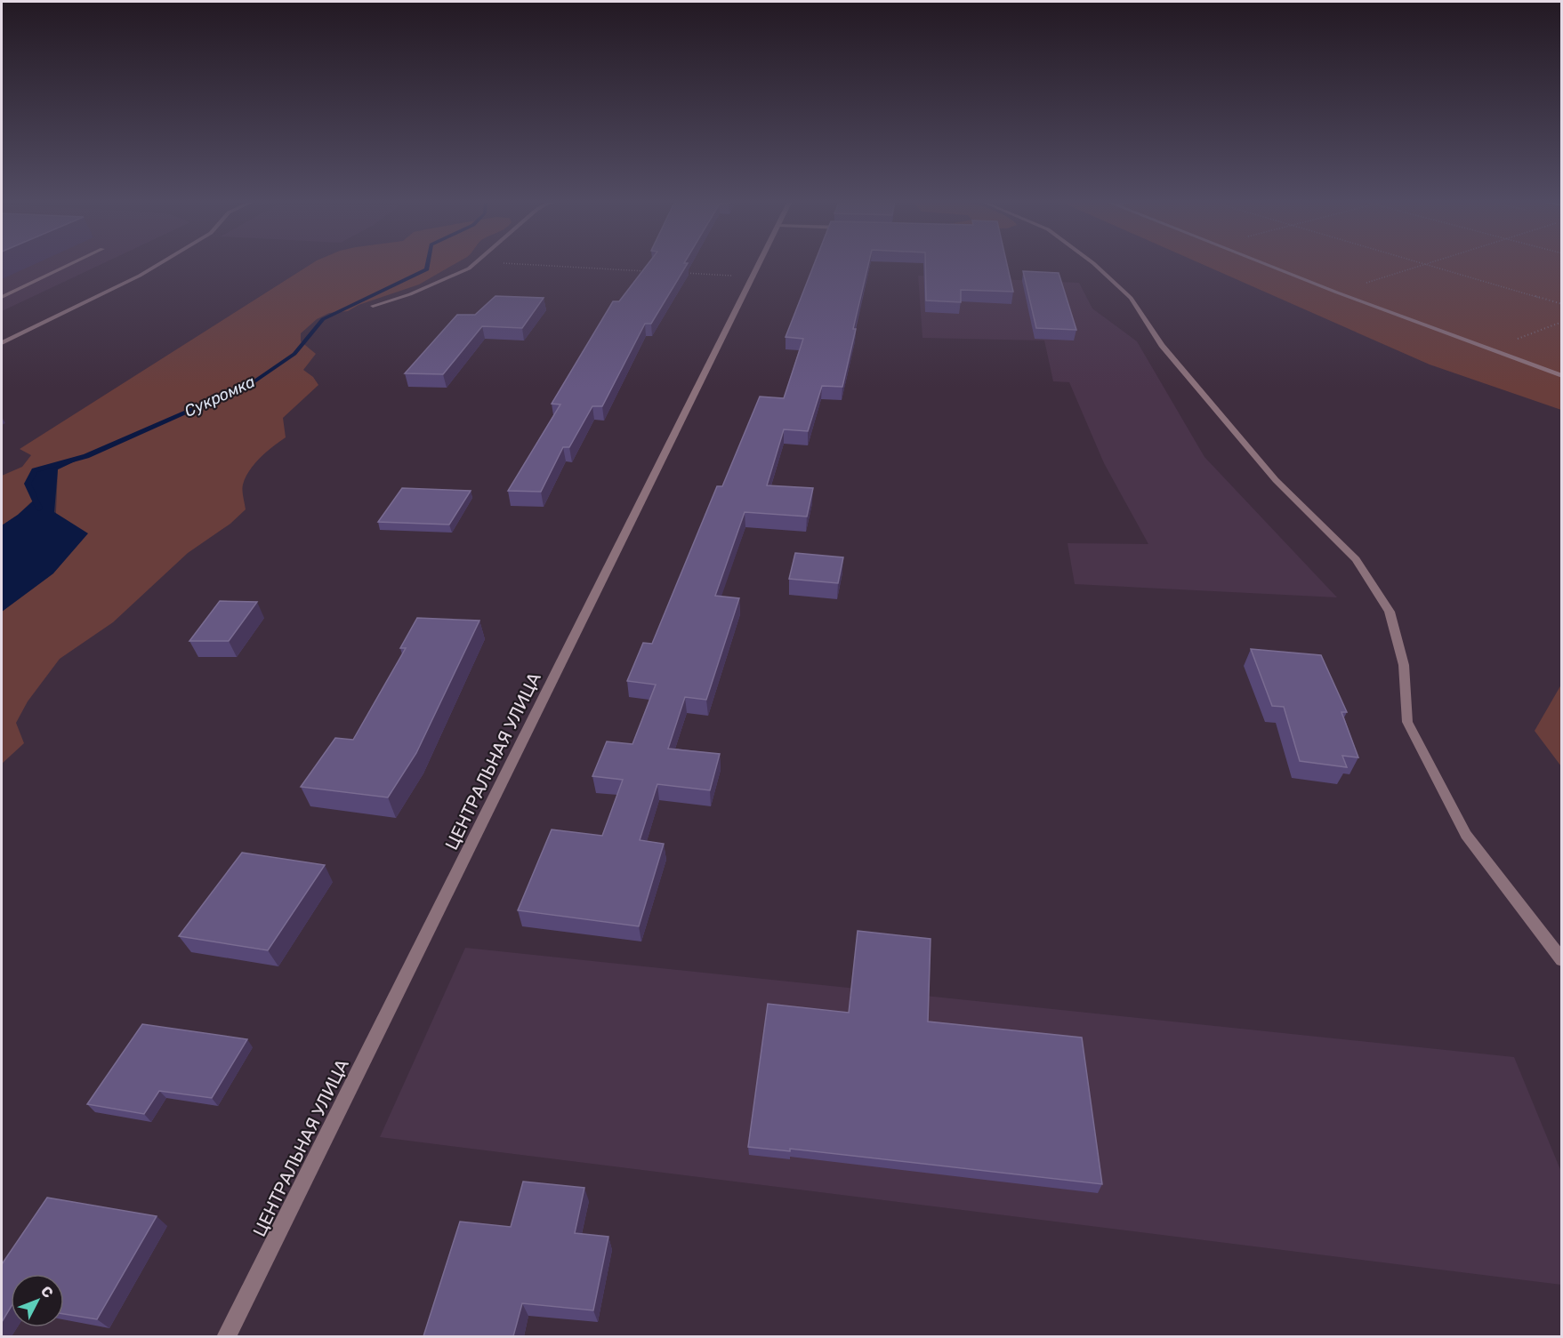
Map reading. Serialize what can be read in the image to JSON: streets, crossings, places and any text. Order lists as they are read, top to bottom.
{
  "streets": {
    "street": ["ЦЕНТРАЛЬНАЯ УЛИЦА"]
  },
  "water": ["Сукромка"],
  "north": "top right"
}
